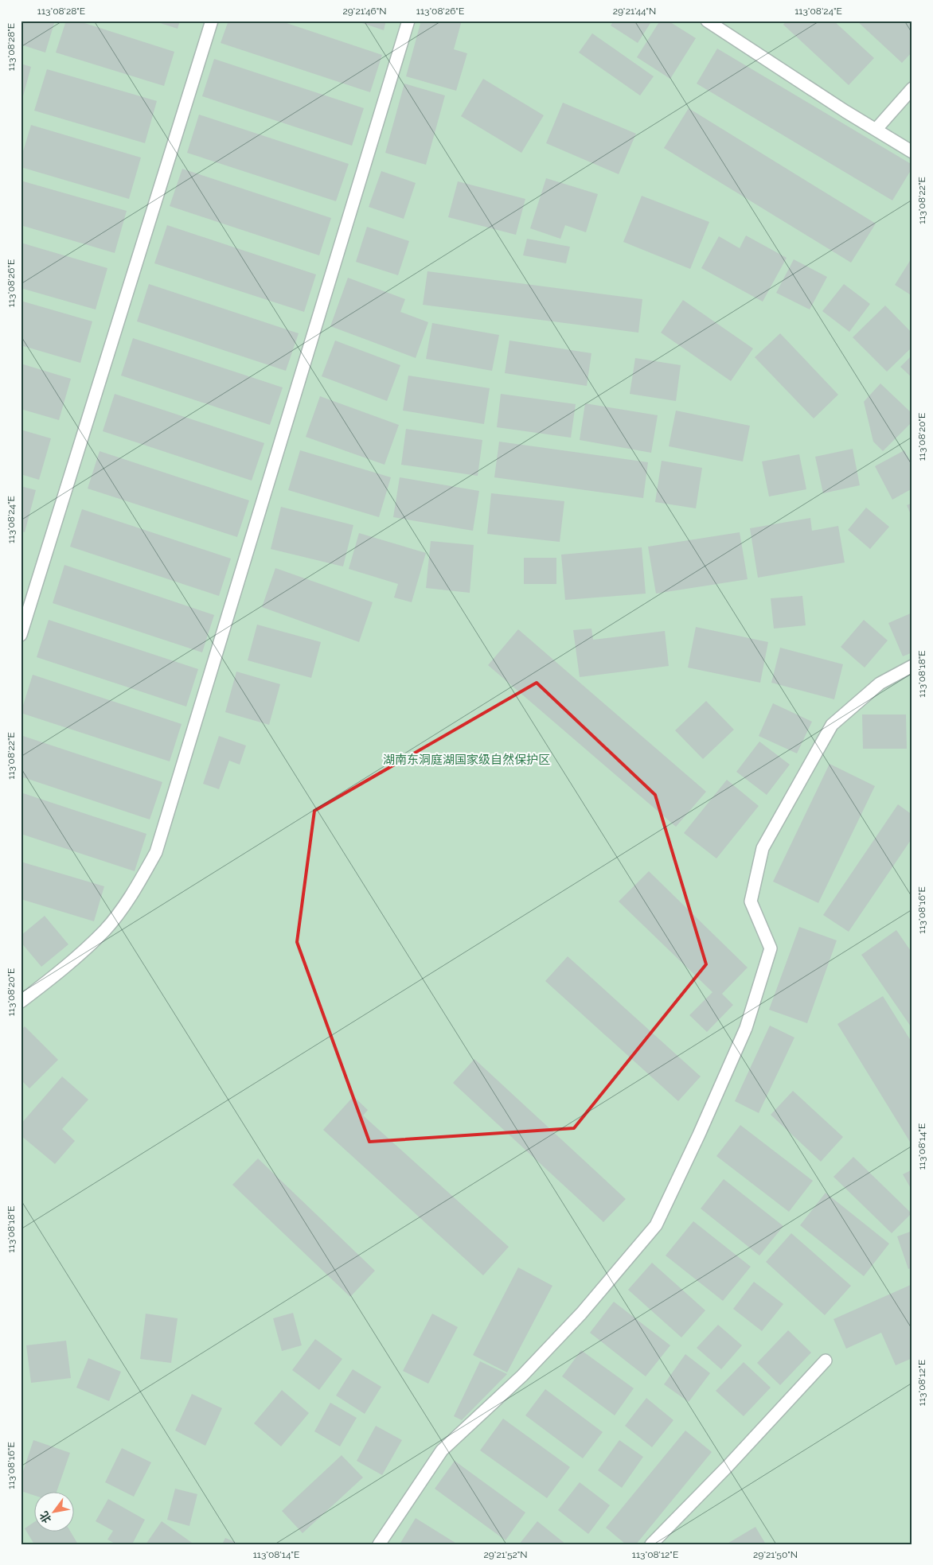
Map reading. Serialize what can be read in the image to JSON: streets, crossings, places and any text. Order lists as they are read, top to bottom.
{
  "parks": ["湖南东洞庭湖国家级自然保护区"],
  "north": "bottom left",
  "coordinates": [
    "113°08'28\"E",
    "29°21'46\"N",
    "113°08'26\"E",
    "29°21'44\"N",
    "113°08'24\"E",
    "113°08'22\"E",
    "113°08'20\"E",
    "113°08'18\"E",
    "113°08'16\"E",
    "113°08'14\"E",
    "113°08'12\"E",
    "29°21'52\"N",
    "29°21'50\"N"
  ]
}
